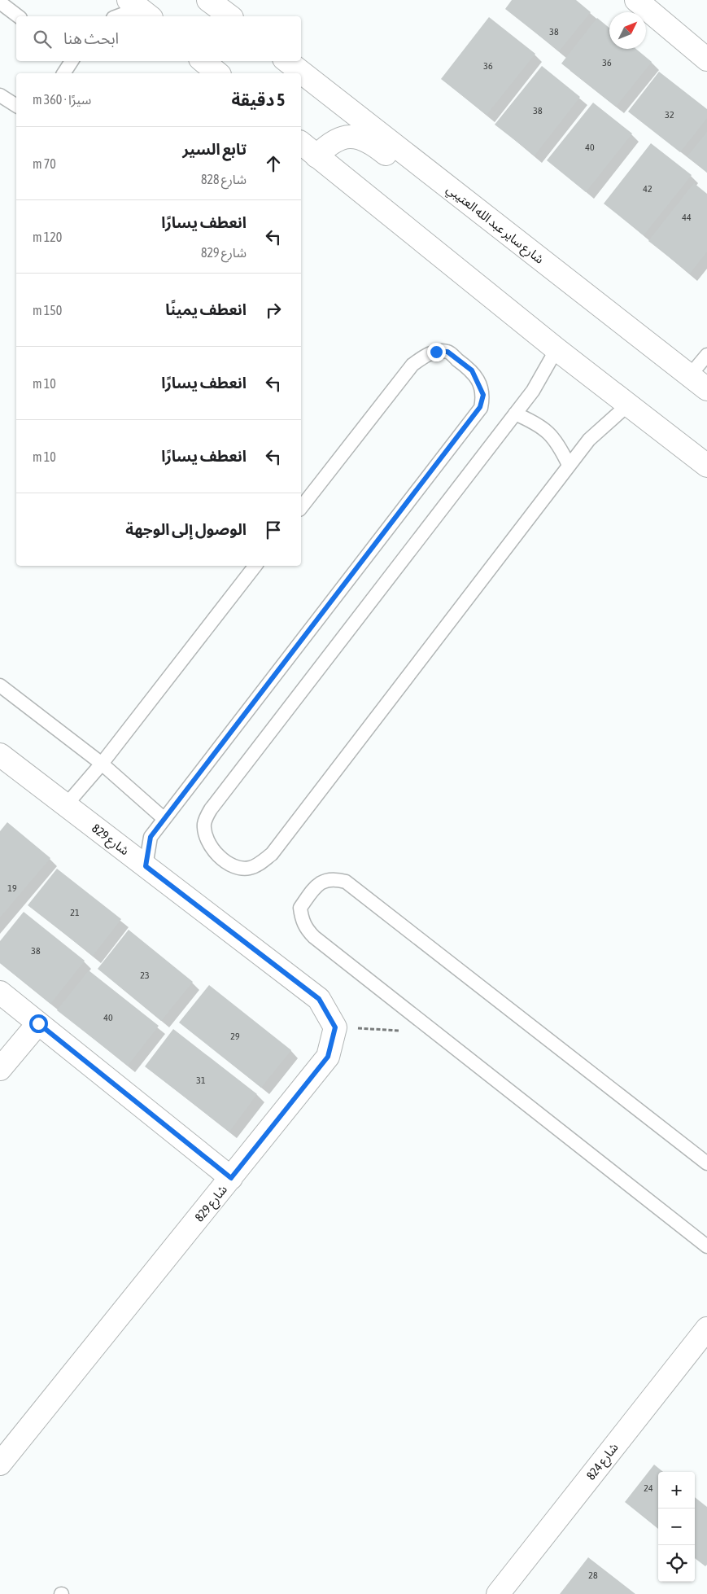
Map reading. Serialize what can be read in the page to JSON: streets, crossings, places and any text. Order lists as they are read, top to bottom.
{
  "streets": {
    "street": ["شارع ساير عبد الله العتيبي", "شارع 829", "شارع 824"]
  },
  "house_numbers": [
    "38",
    "36",
    "36",
    "38",
    "32",
    "40",
    "42",
    "44",
    "19",
    "21",
    "38",
    "23",
    "40",
    "29",
    "31",
    "24",
    "28"
  ],
  "north": "top right",
  "page": {
    "search": "ابحث هنا",
    "heading": ["5 دقيقة", "سيرًا · 360 m"],
    "list": [
      ["تابع السير", "شارع 828", "70 m"],
      ["انعطف يسارًا", "شارع 829", "120 m"],
      ["انعطف يمينًا", "150 m"],
      ["انعطف يسارًا", "10 m"],
      ["انعطف يسارًا", "10 m"],
      "الوصول إلى الوجهة"
    ],
    "map_buttons": ["+", "−"]
  }
}
